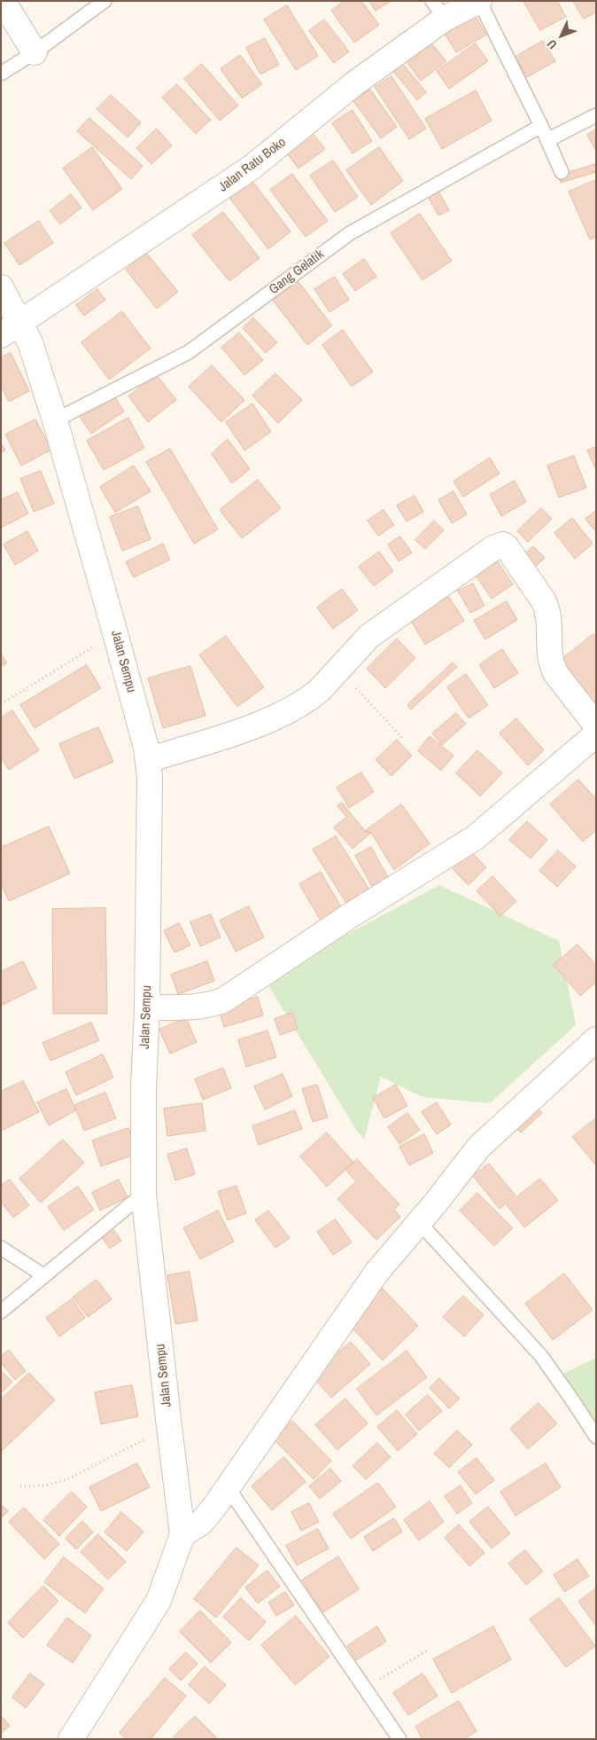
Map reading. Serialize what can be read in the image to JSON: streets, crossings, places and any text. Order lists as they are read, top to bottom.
{
  "streets": {
    "street": ["Jalan Ratu Boko", "Jalan Sempu"],
    "lane": ["Gang Gelatik"]
  },
  "crossings": [
    ["Jalan Ratu Boko", "Jalan Sempu"],
    ["Gang Gelatik", "Jalan Sempu"]
  ],
  "north": "bottom left"
}
